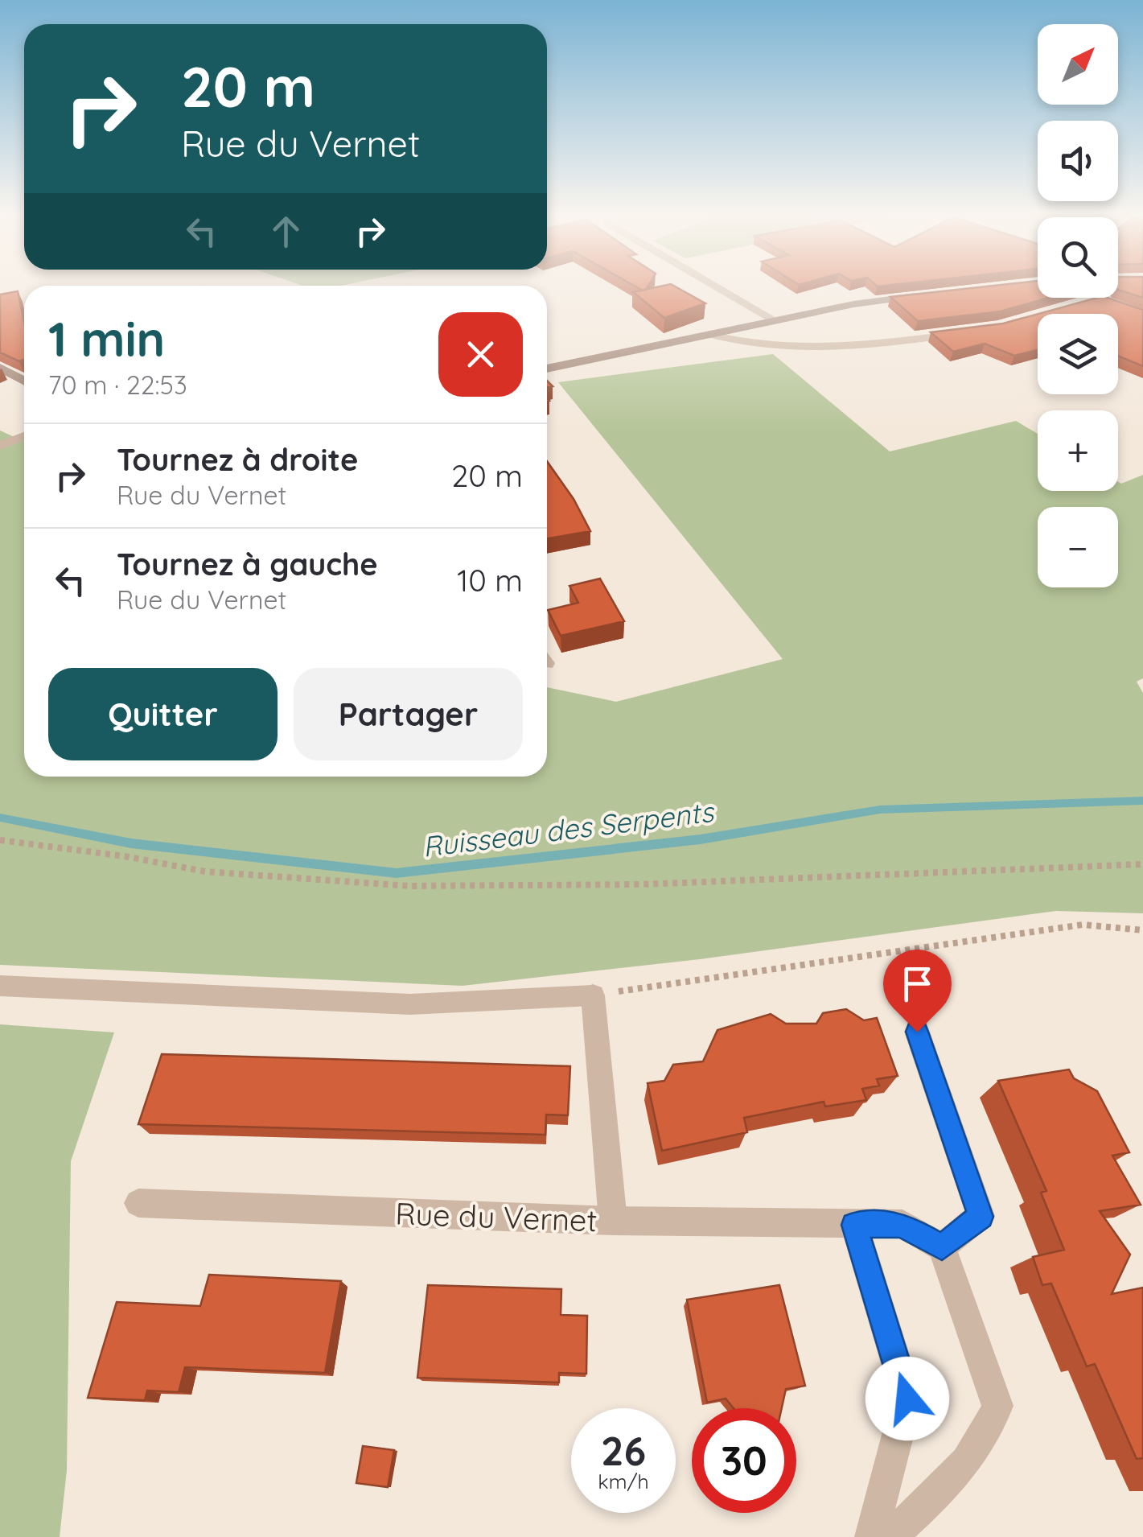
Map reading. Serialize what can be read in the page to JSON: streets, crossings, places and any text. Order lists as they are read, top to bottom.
{
  "streets": {
    "street": ["Rue du Vernet"]
  },
  "water": ["Ruisseau des Serpents"],
  "north": "top right",
  "page": {
    "map_buttons": ["+", "−"],
    "turn": ["20 m", "Rue du Vernet"],
    "heading": ["1 min", "70 m · 22:53"],
    "list": [
      {
        "name": "Tournez à droite",
        "note": "Rue du Vernet",
        "value": "20 m"
      },
      {
        "name": "Tournez à gauche",
        "note": "Rue du Vernet",
        "value": "10 m"
      }
    ],
    "buttons": ["Quitter", "Partager"],
    "speed": "26 km/h",
    "limit": "30"
  }
}
